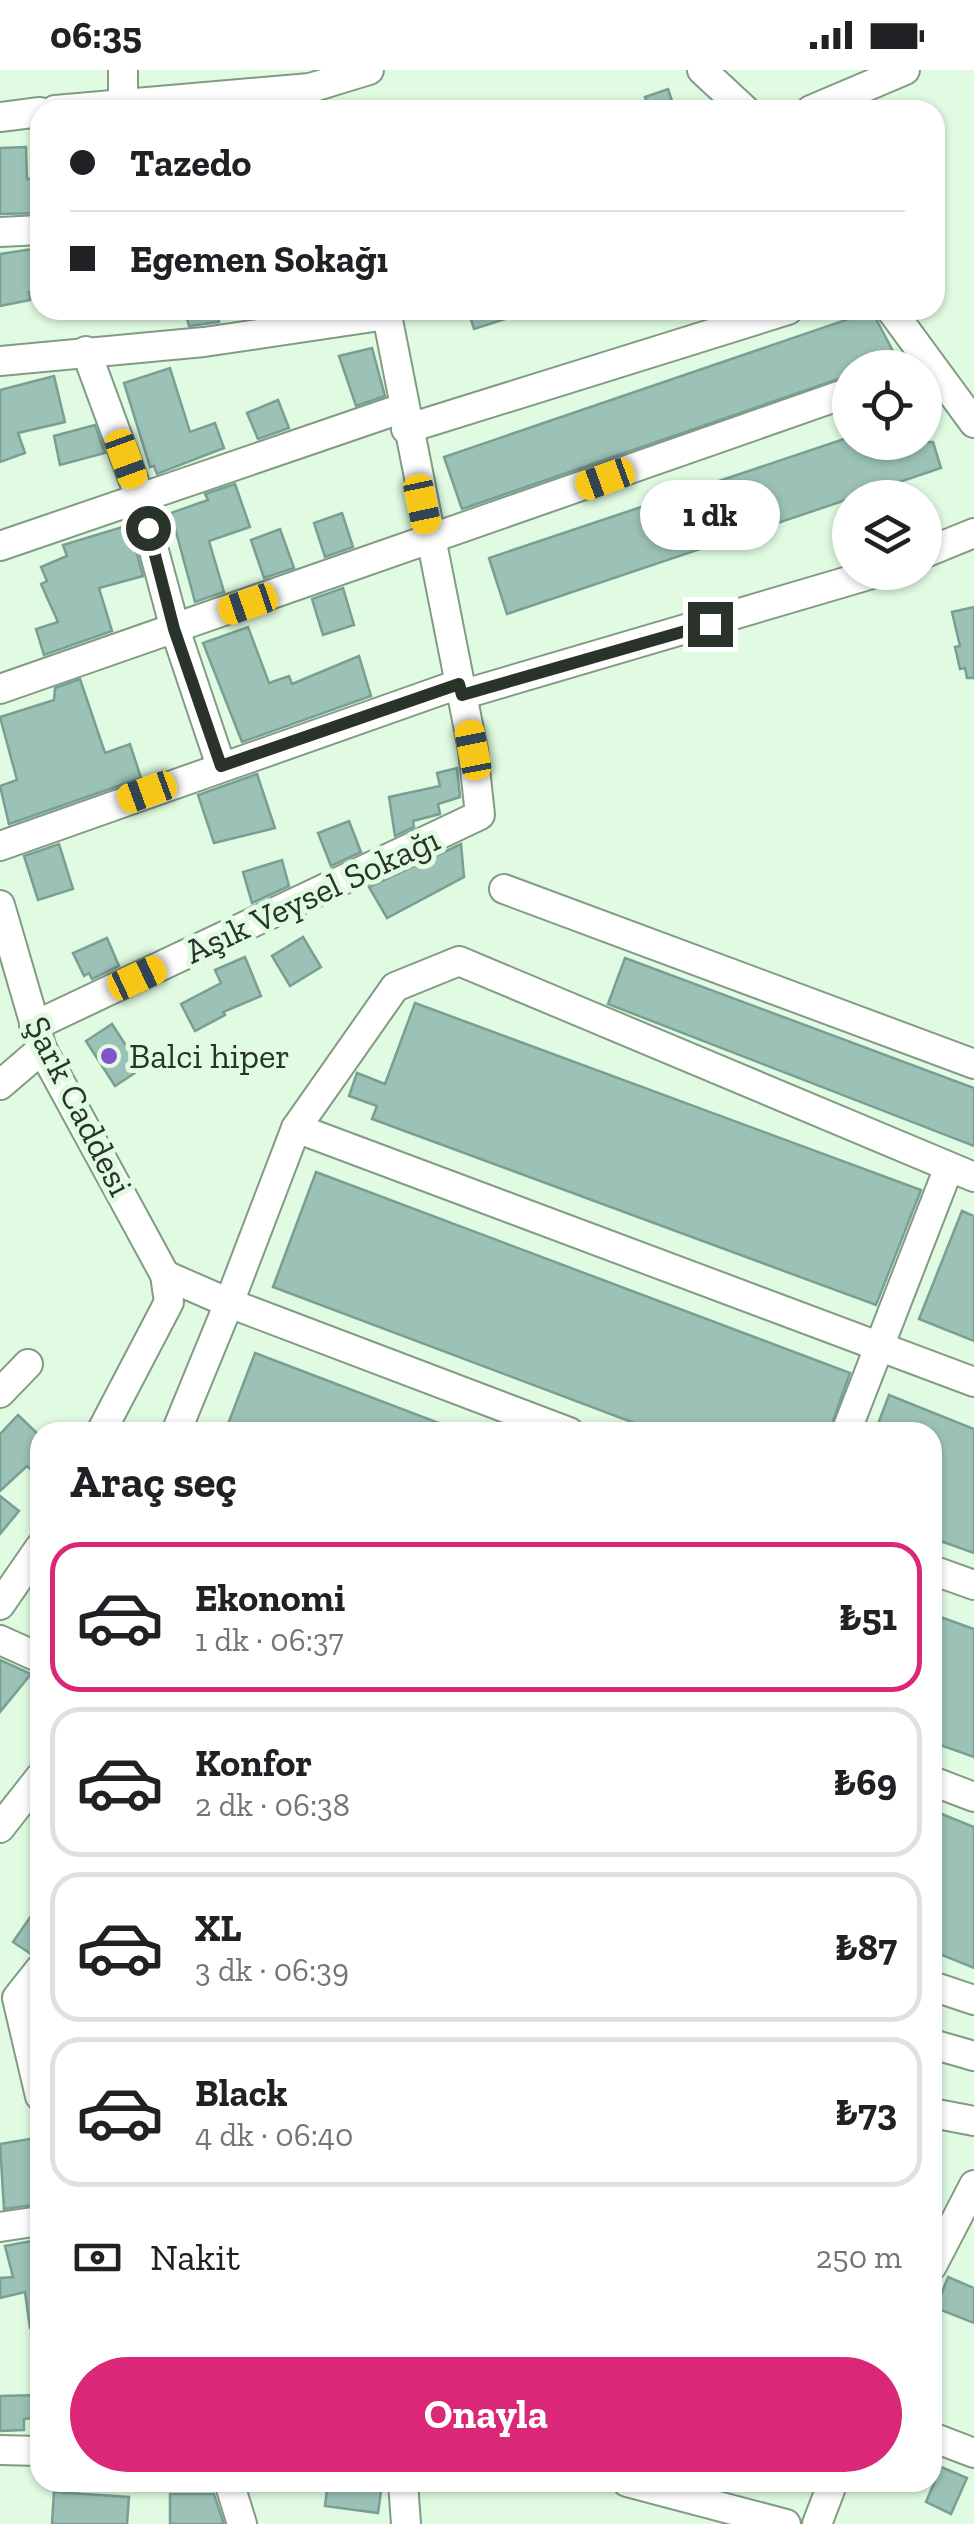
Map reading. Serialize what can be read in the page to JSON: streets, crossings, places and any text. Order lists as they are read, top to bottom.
{
  "streets": {
    "street": ["Aşık Veysel Sokağı", "Şark Caddesi"]
  },
  "crossings": [
    ["Aşık Veysel Sokağı", "Şark Caddesi"]
  ],
  "places": ["Balci hiper"],
  "page": {
    "status": "06:35",
    "banner": ["Tazedo", "Egemen Sokağı"],
    "bubble": "1 dk",
    "heading": "Araç seç",
    "list": [
      {
        "name": "Ekonomi",
        "note": "1 dk · 06:37",
        "value": "₺51"
      },
      {
        "name": "Konfor",
        "note": "2 dk · 06:38",
        "value": "₺69"
      },
      {
        "name": "XL",
        "note": "3 dk · 06:39",
        "value": "₺87"
      },
      {
        "name": "Black",
        "note": "4 dk · 06:40",
        "value": "₺73"
      }
    ],
    "pay": ["Nakit", "250 m"],
    "buttons": "Onayla"
  }
}
